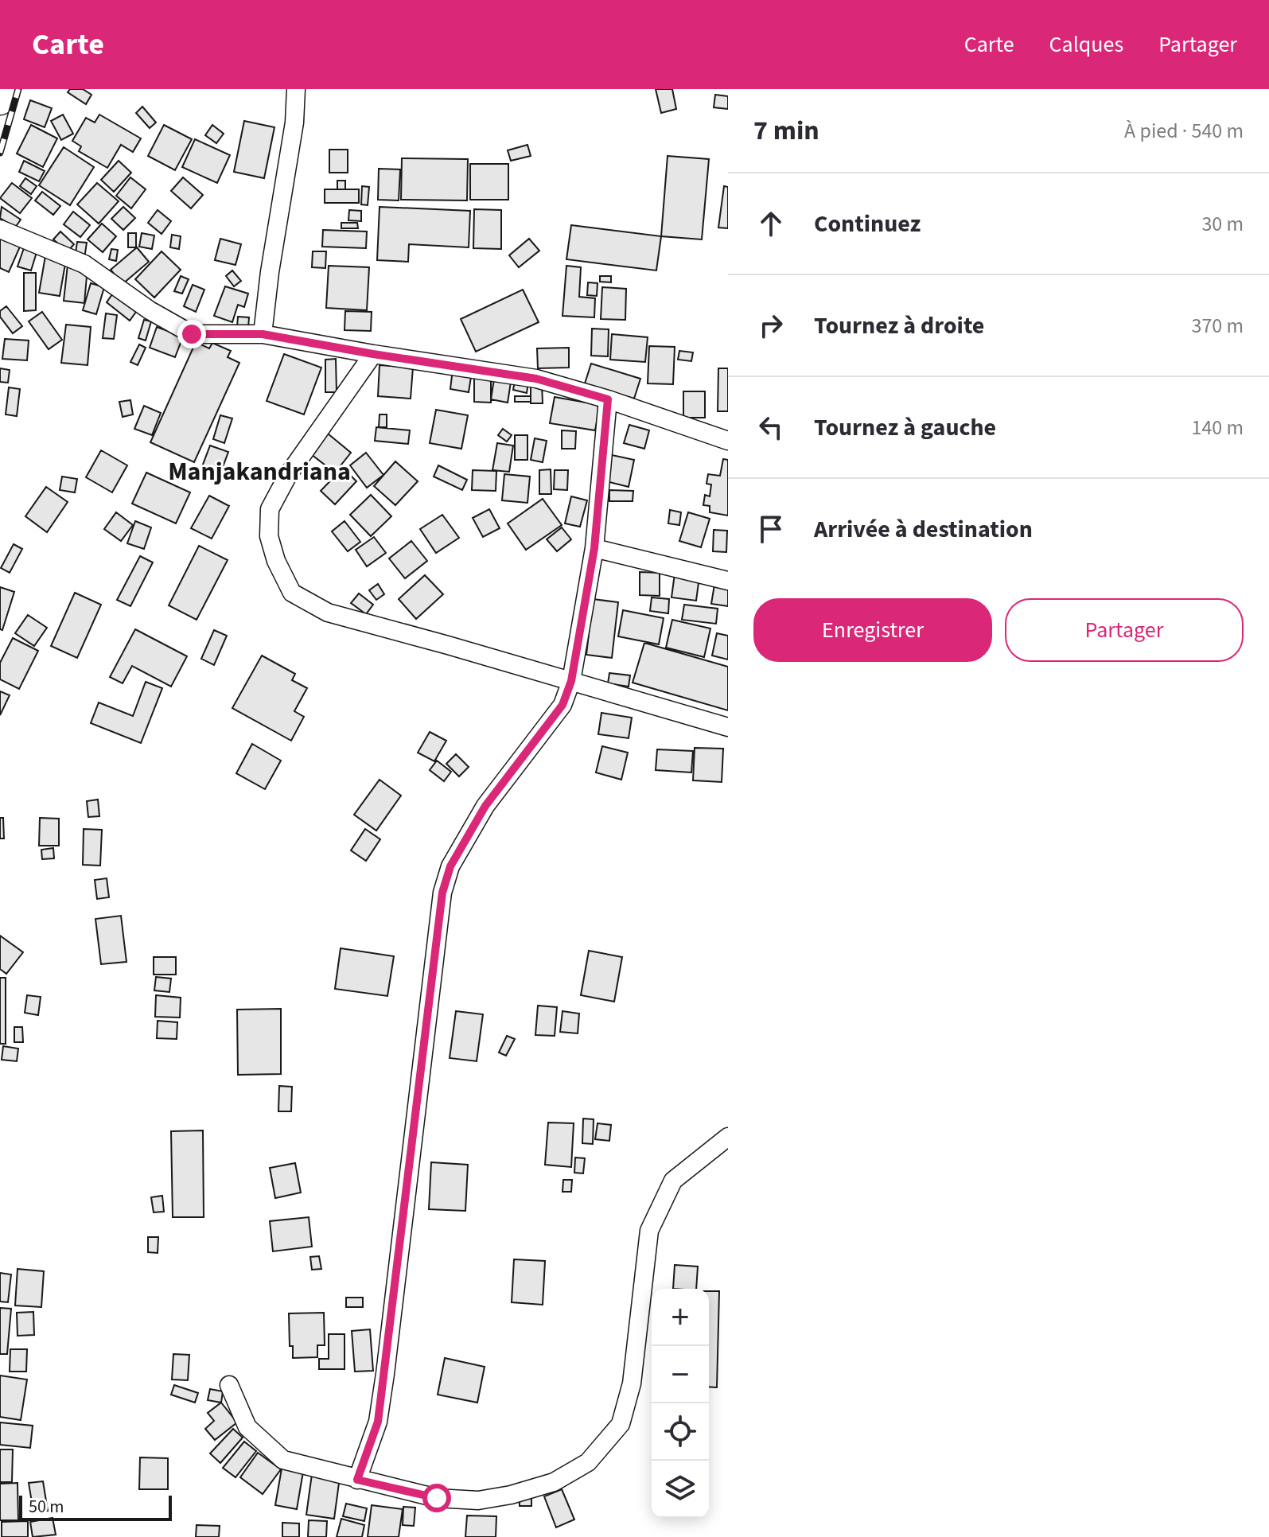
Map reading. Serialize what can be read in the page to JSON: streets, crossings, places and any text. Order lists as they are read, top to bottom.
{
  "districts": ["Manjakandriana"],
  "scale_bar": "50 m",
  "page": {
    "header": "Carte",
    "nav": ["Carte", "Calques", "Partager"],
    "heading": ["7 min", "À pied · 540 m"],
    "list": [
      ["Continuez", "30 m"],
      ["Tournez à droite", "370 m"],
      ["Tournez à gauche", "140 m"],
      "Arrivée à destination"
    ],
    "buttons": ["Enregistrer", "Partager"],
    "map_buttons": ["+", "−"],
    "scale": "50 m"
  }
}
